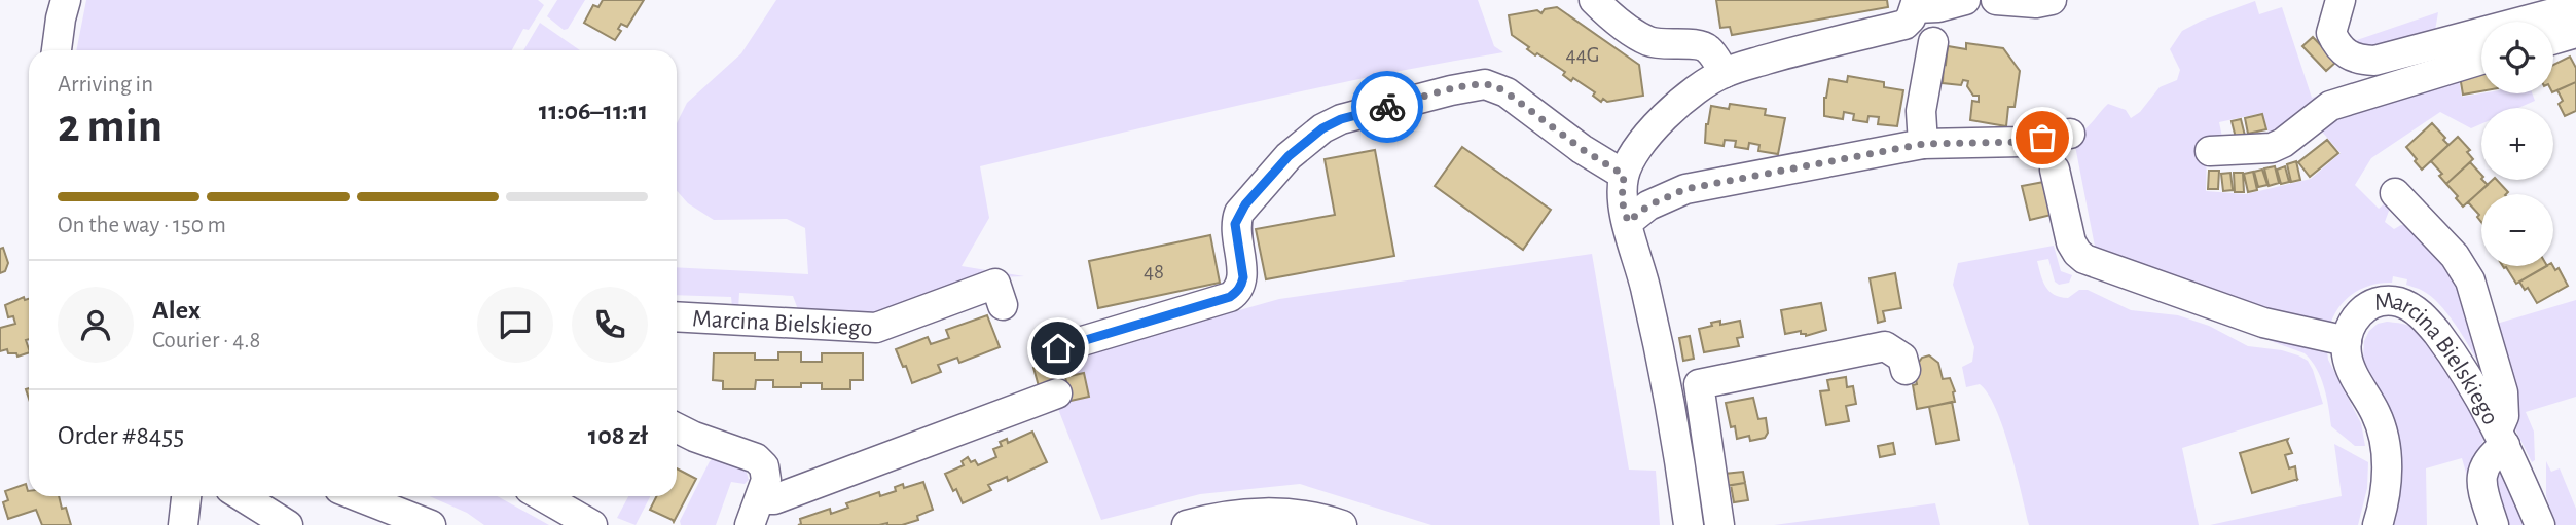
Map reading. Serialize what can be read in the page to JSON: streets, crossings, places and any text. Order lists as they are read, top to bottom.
{
  "streets": {
    "street": ["Marcina Bielskiego"]
  },
  "house_numbers": ["44G", "48"],
  "page": {
    "map_buttons": ["+", "−"],
    "heading": ["2 min", "Arriving in", "11:06–11:11"],
    "panel": [
      "Alex",
      "Courier · 4.8",
      "Order #8455",
      "108 zł"
    ],
    "bar": "On the way · 150 m"
  }
}
